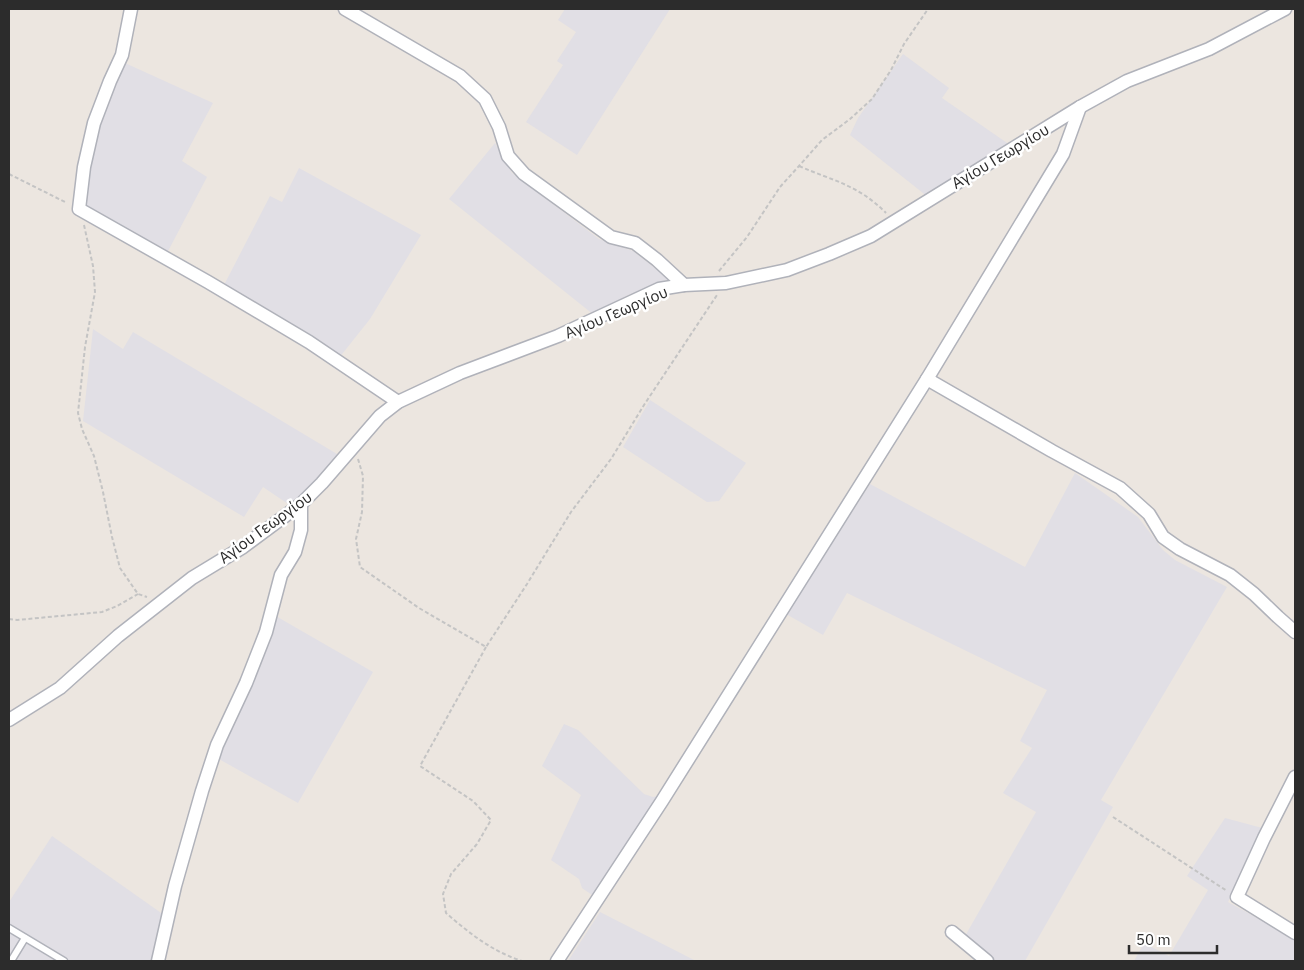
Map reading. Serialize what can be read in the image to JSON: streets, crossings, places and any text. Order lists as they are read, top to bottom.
{
  "streets": {
    "street": ["Αγίου Γεωργίου"]
  },
  "scale_bar": "50 m"
}
